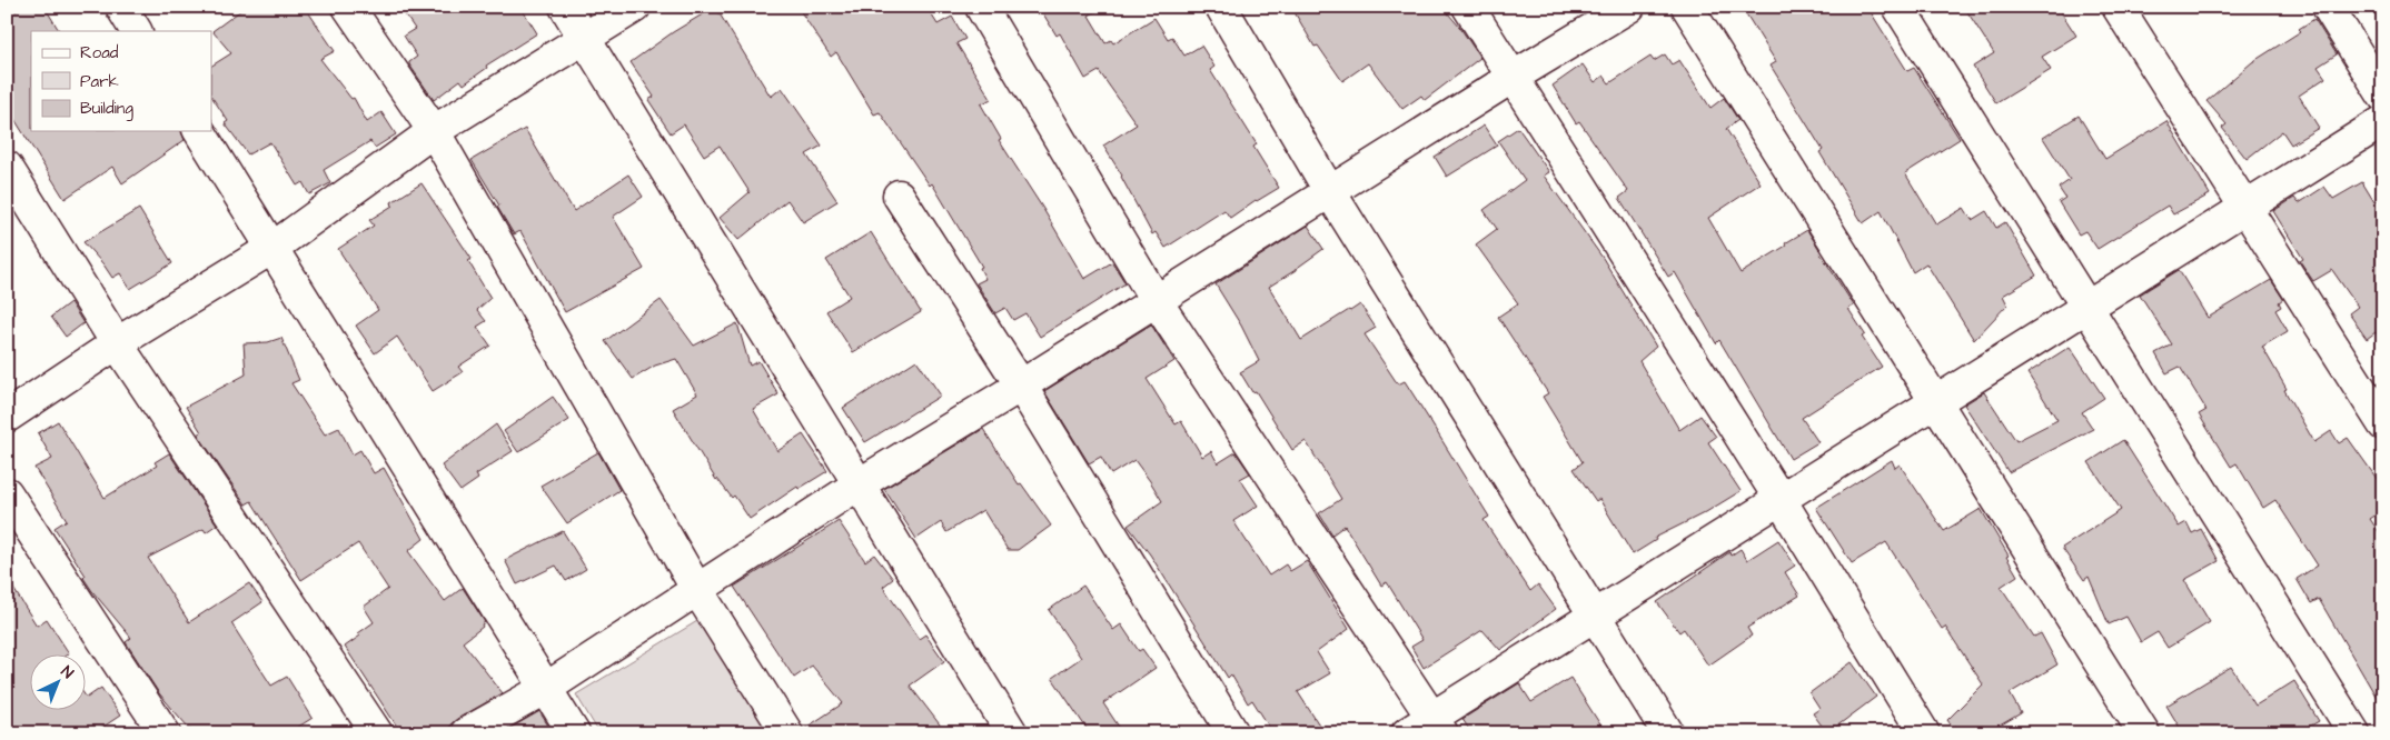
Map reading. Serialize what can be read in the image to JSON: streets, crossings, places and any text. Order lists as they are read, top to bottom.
{
  "legend": ["Road", "Park", "Building"],
  "north": "top right"
}
